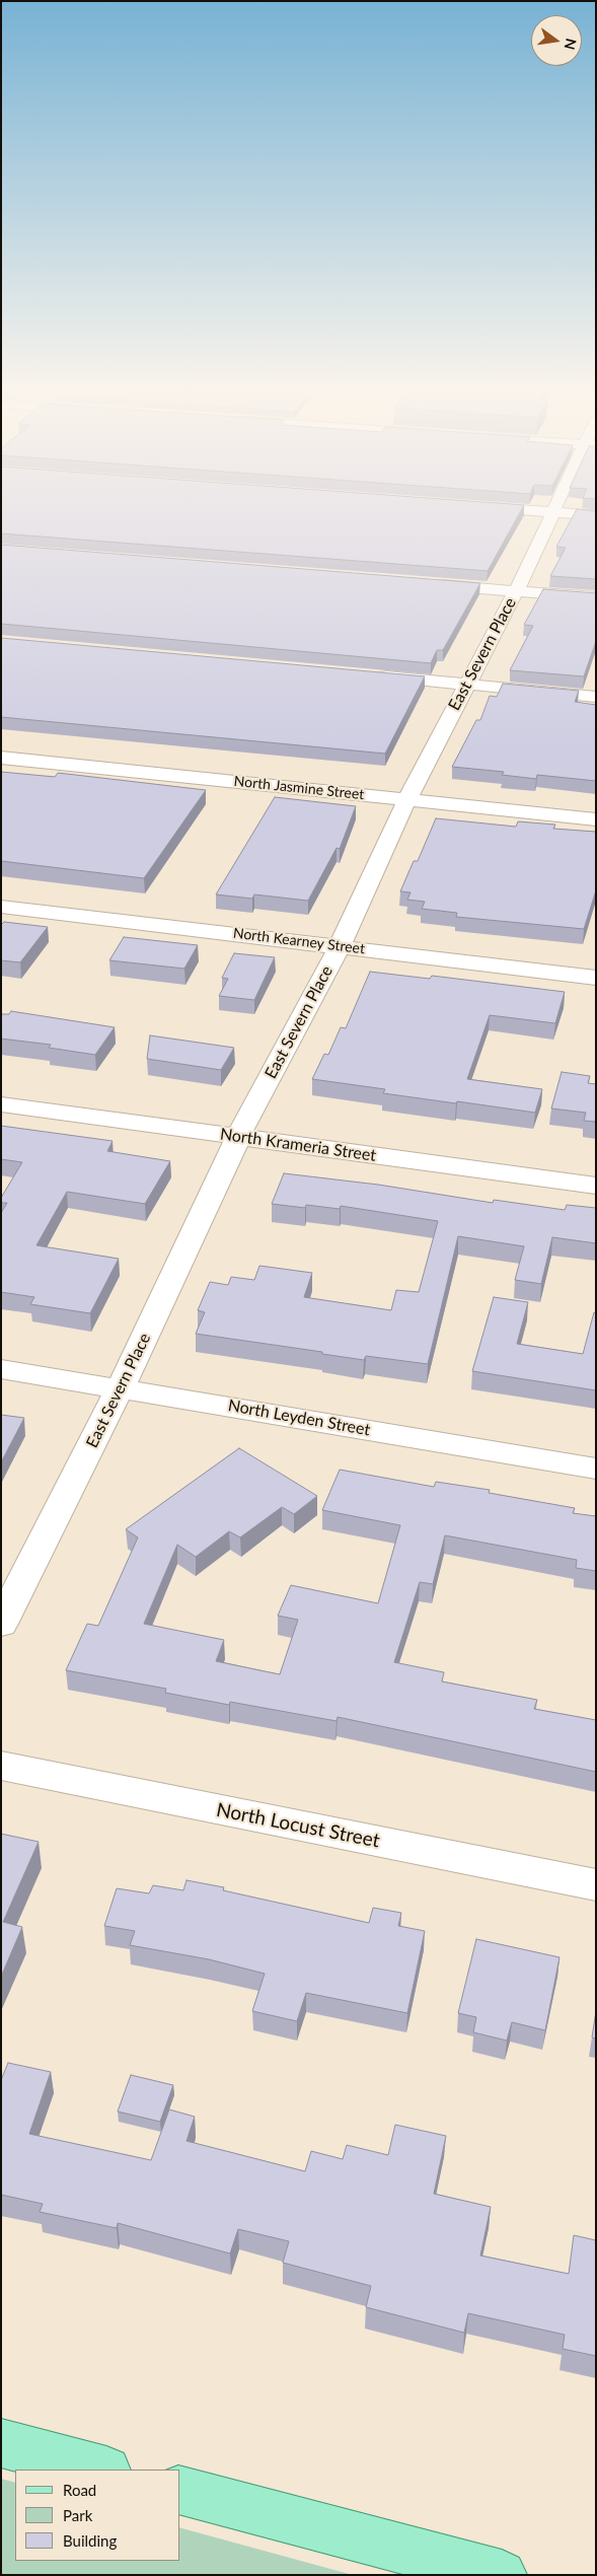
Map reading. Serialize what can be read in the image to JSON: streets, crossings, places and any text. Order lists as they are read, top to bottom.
{
  "streets": {
    "street": [
      "East Severn Place",
      "North Jasmine Street",
      "North Kearney Street",
      "North Krameria Street",
      "North Leyden Street",
      "North Locust Street"
    ]
  },
  "crossings": [
    ["East Severn Place", "North Jasmine Street"],
    ["East Severn Place", "North Kearney Street"],
    ["East Severn Place", "North Krameria Street"],
    ["East Severn Place", "North Leyden Street"]
  ],
  "legend": ["Road", "Park", "Building"],
  "north": "right"
}
